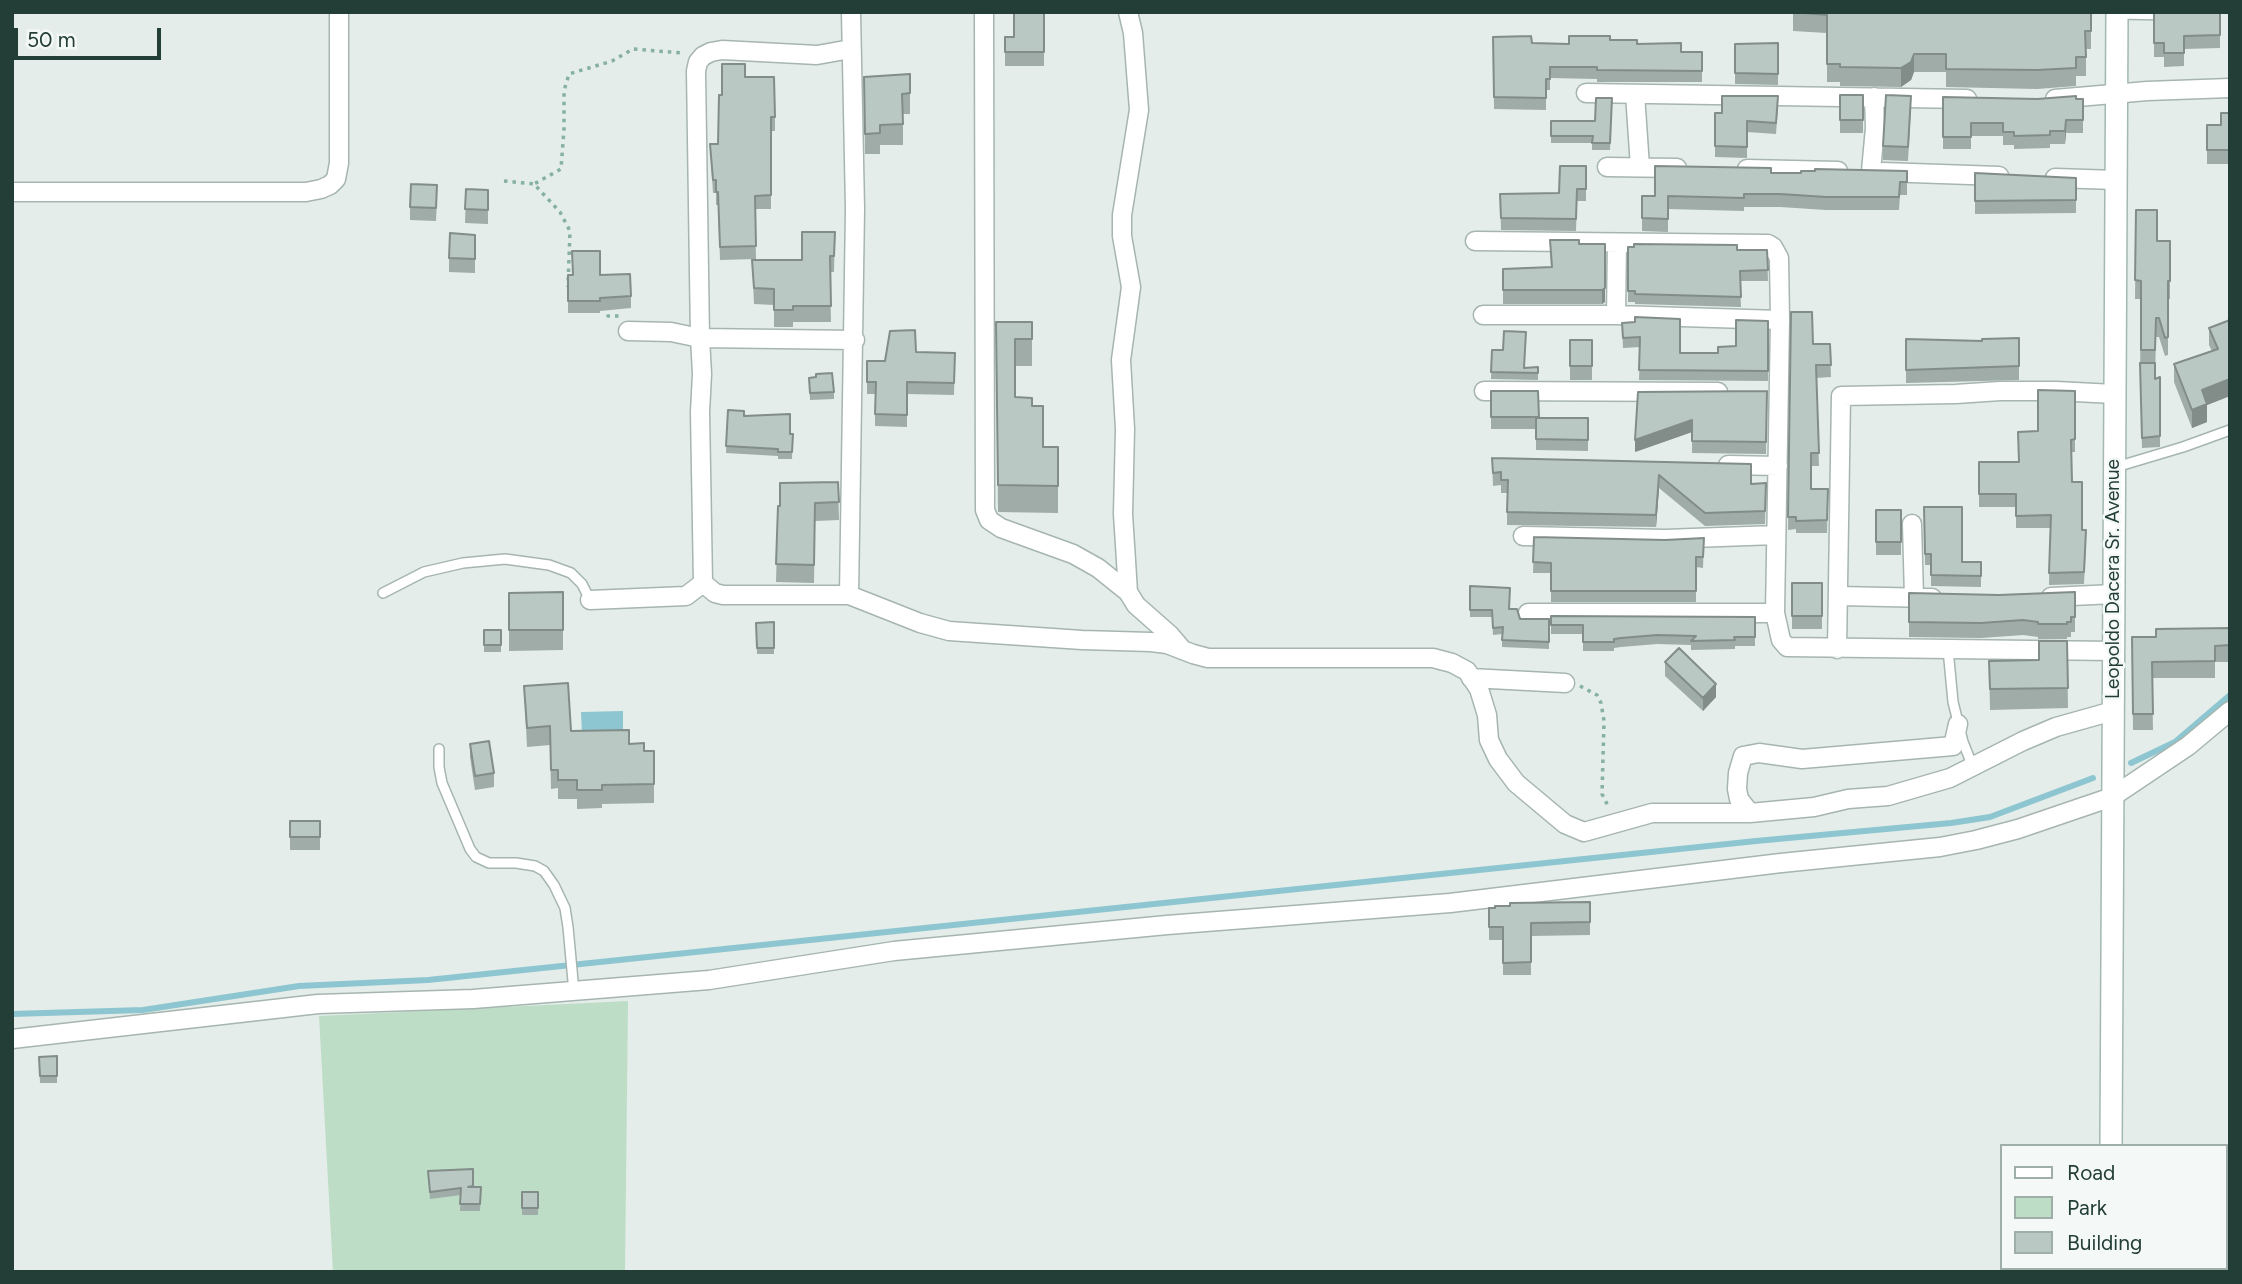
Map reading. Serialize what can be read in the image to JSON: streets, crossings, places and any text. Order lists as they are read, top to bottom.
{
  "streets": {
    "main road": ["Leopoldo Dacera Sr. Avenue"]
  },
  "legend": ["Road", "Park", "Building"],
  "scale_bar": "50 m"
}
